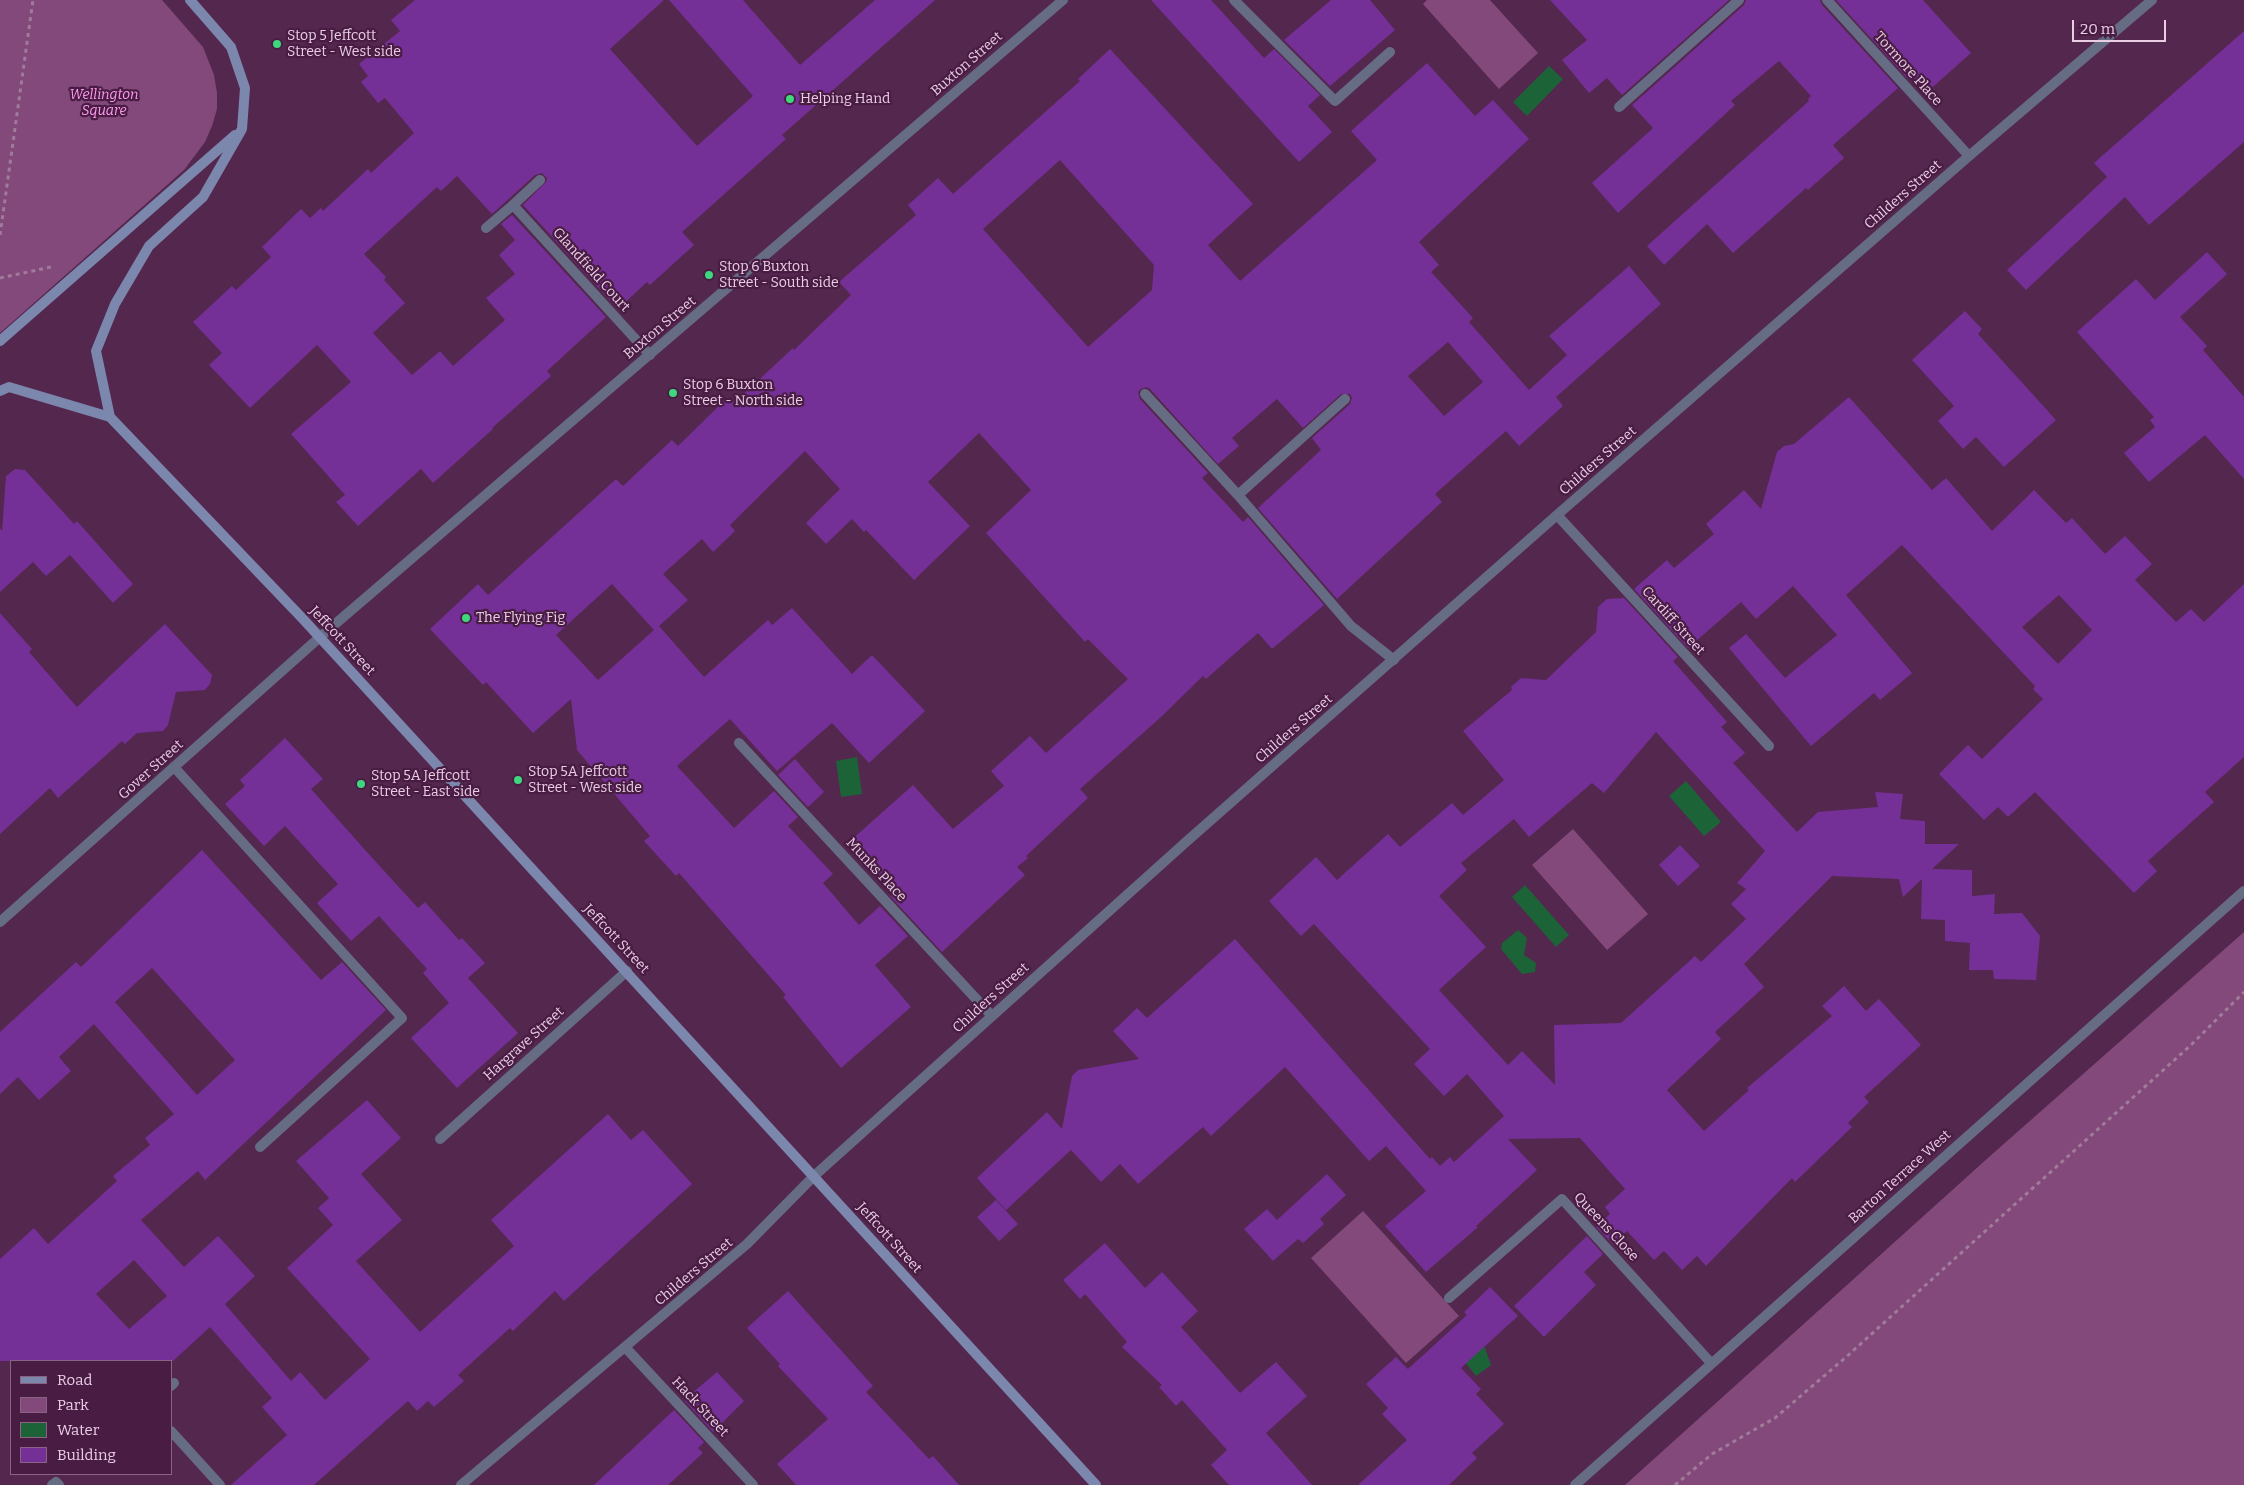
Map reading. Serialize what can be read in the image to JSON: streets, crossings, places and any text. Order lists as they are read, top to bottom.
{
  "streets": {
    "main road": ["Jeffcott Street"],
    "street": [
      "Buxton Street",
      "Tormore Place",
      "Childers Street",
      "Glandfield Court",
      "Cardiff Street",
      "Gover Street",
      "Munks Place",
      "Hargrave Street",
      "Barton Terrace West",
      "Queens Close",
      "Hack Street"
    ]
  },
  "crossings": [
    ["Buxton Street", "Glandfield Court"],
    ["Buxton Street", "Jeffcott Street"],
    ["Buxton Street", "Gover Street"],
    ["Tormore Place", "Childers Street"],
    ["Childers Street", "Cardiff Street"],
    ["Childers Street", "Jeffcott Street"],
    ["Childers Street", "Munks Place"],
    ["Childers Street", "Hack Street"],
    ["Jeffcott Street", "Gover Street"],
    ["Jeffcott Street", "Hargrave Street"],
    ["Barton Terrace West", "Queens Close"]
  ],
  "parks": ["Wellington Square"],
  "places": [
    "Stop 5 Jeffcott Street - West side",
    "Helping Hand",
    "Stop 6 Buxton Street - South side",
    "Stop 6 Buxton Street - North side",
    "The Flying Fig",
    "Stop 5A Jeffcott Street - West side",
    "Stop 5A Jeffcott Street - East side"
  ],
  "legend": [
    "Road",
    "Park",
    "Water",
    "Building"
  ],
  "scale_bar": "20 m"
}
